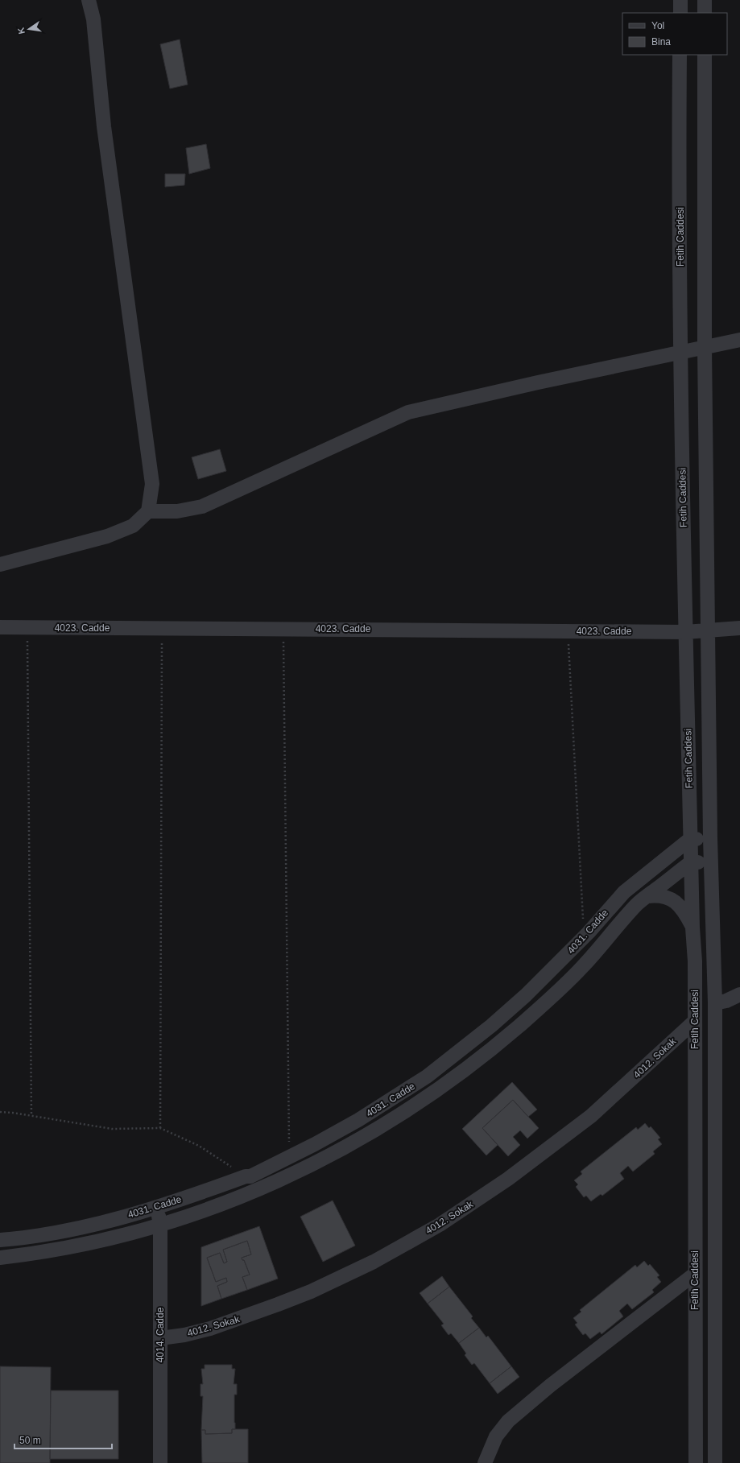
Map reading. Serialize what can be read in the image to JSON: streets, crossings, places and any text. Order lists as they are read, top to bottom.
{
  "streets": {
    "street": [
      "Fetih Caddesi",
      "4023. Cadde",
      "4031. Cadde",
      "4012. Sokak",
      "4014. Cadde"
    ]
  },
  "crossings": [
    ["Fetih Caddesi", "4023. Cadde"],
    ["Fetih Caddesi", "4031. Cadde"],
    ["Fetih Caddesi", "4012. Sokak"],
    ["4031. Cadde", "4014. Cadde"],
    ["4012. Sokak", "4014. Cadde"]
  ],
  "legend": ["Yol", "Bina"],
  "scale_bar": "50 m",
  "north": "left"
}
